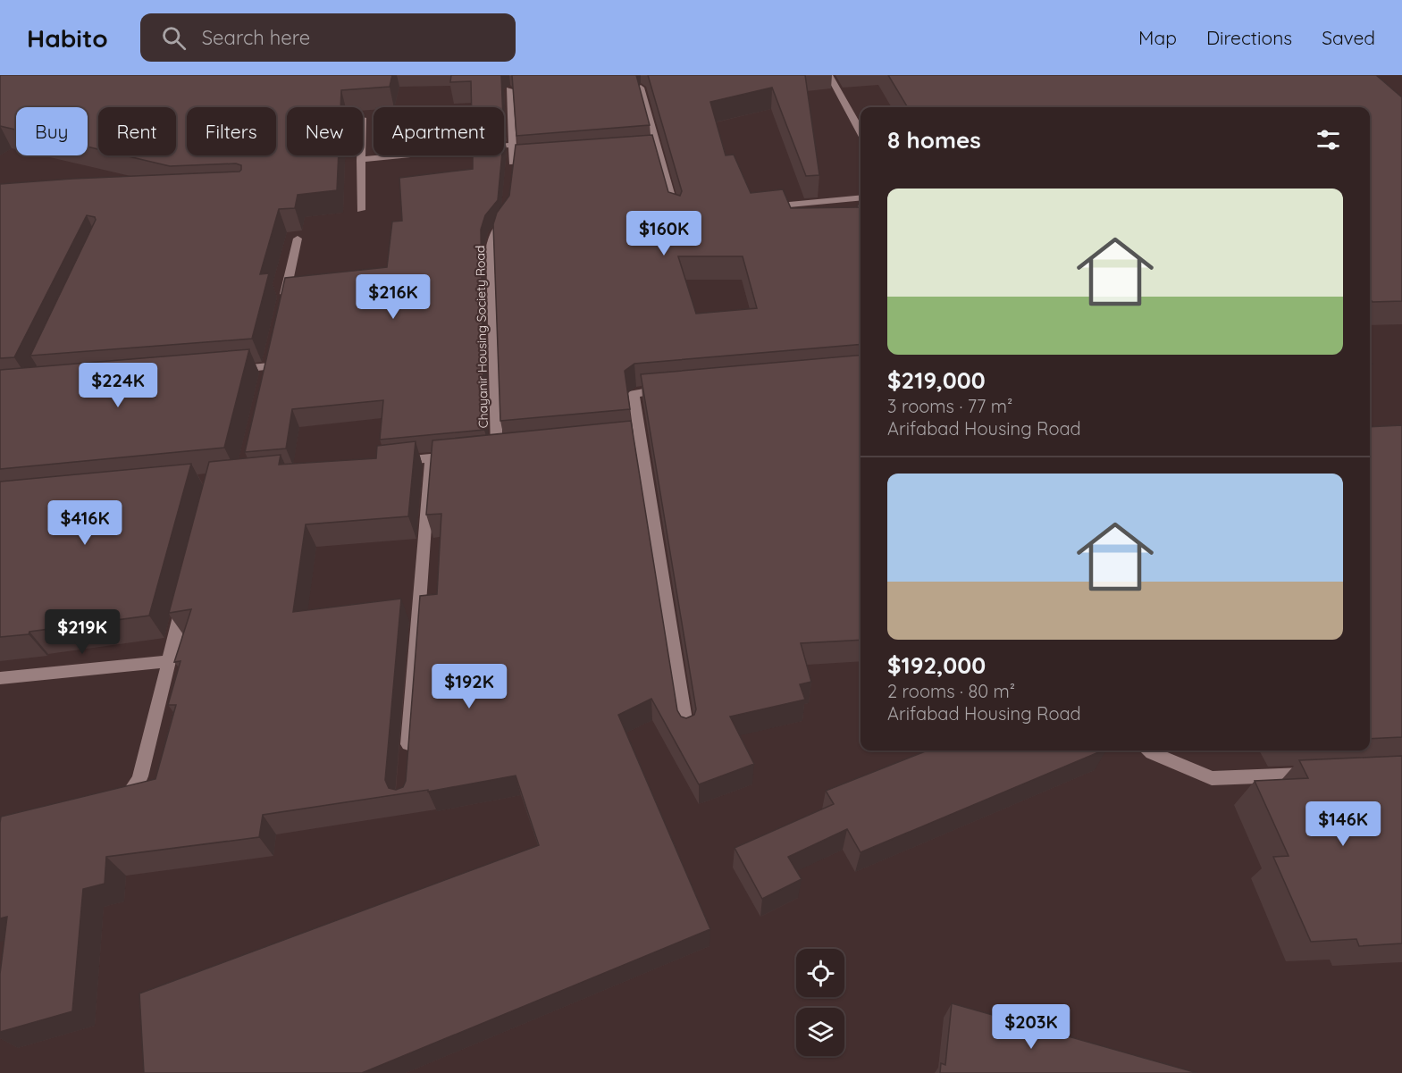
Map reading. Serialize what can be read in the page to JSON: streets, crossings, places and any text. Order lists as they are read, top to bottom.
{
  "streets": {
    "street": ["Chayanir Housing Society Road"]
  },
  "page": {
    "header": "Habito",
    "search": "Search here",
    "nav": ["Map", "Directions", "Saved"],
    "chip": [
      "Buy",
      "Rent",
      "Filters",
      "New",
      "Apartment"
    ],
    "heading": "8 homes",
    "list": [
      {
        "name": "$219,000",
        "note": "3 rooms · 77 m² · Arifabad Housing Road"
      },
      {
        "name": "$192,000",
        "note": "2 rooms · 80 m² · Arifabad Housing Road"
      }
    ],
    "price": [
      "$160K",
      "$216K",
      "$224K",
      "$416K",
      "$219K",
      "$192K",
      "$146K",
      "$203K"
    ]
  }
}
